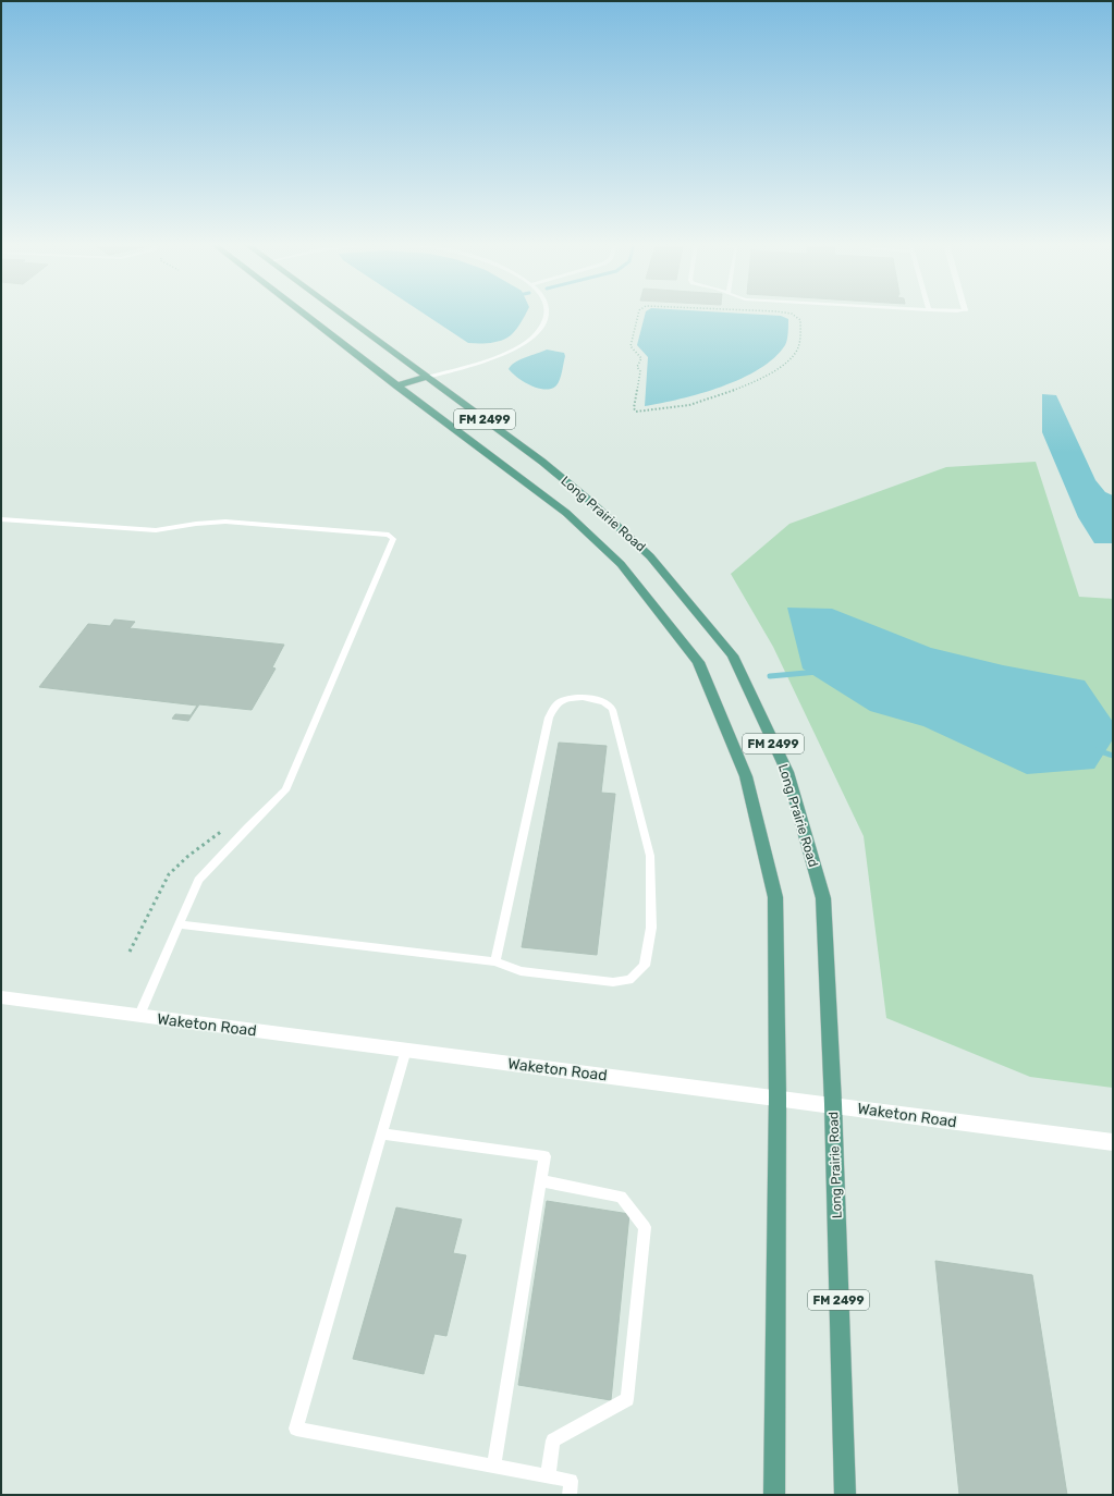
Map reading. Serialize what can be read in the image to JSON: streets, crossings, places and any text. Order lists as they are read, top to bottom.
{
  "streets": {
    "main road": ["FM 2499", "Long Prairie Road"],
    "street": ["Waketon Road"]
  },
  "crossings": [
    ["Long Prairie Road", "Waketon Road"]
  ]
}
